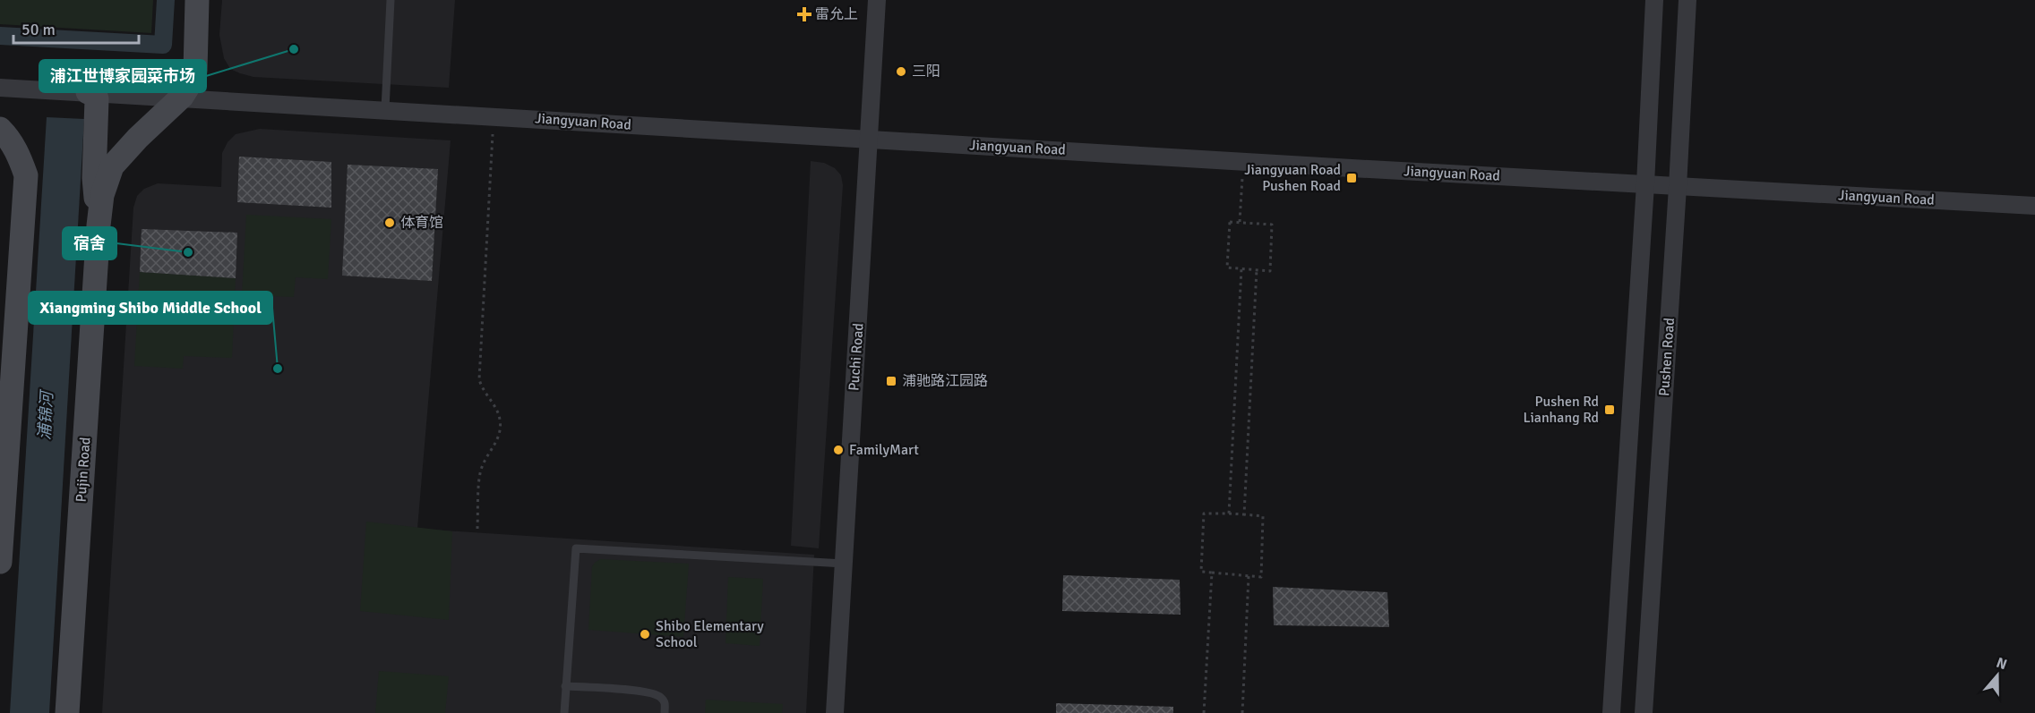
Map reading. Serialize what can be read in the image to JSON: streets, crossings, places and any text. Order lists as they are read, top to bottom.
{
  "streets": {
    "main road": ["Pujin Road"],
    "street": ["Jiangyuan Road", "Puchi Road", "Pushen Road"]
  },
  "crossings": [
    ["Jiangyuan Road", "Puchi Road"],
    ["Jiangyuan Road", "Pushen Road"],
    ["Jiangyuan Road", "Pujin Road"]
  ],
  "water": ["浦锦河"],
  "places": {
    "health": ["雷允上"],
    "other": [
      "浦江世博家园菜市场",
      "三阳",
      "体育馆",
      "宿舍",
      "Xiangming Shibo Middle School",
      "FamilyMart",
      "Shibo Elementary School"
    ],
    "transit": ["Jiangyuan Road Pushen Road", "浦驰路江园路", "Pushen Rd Lianhang Rd"]
  },
  "scale_bar": "50 m",
  "north": "top"
}
